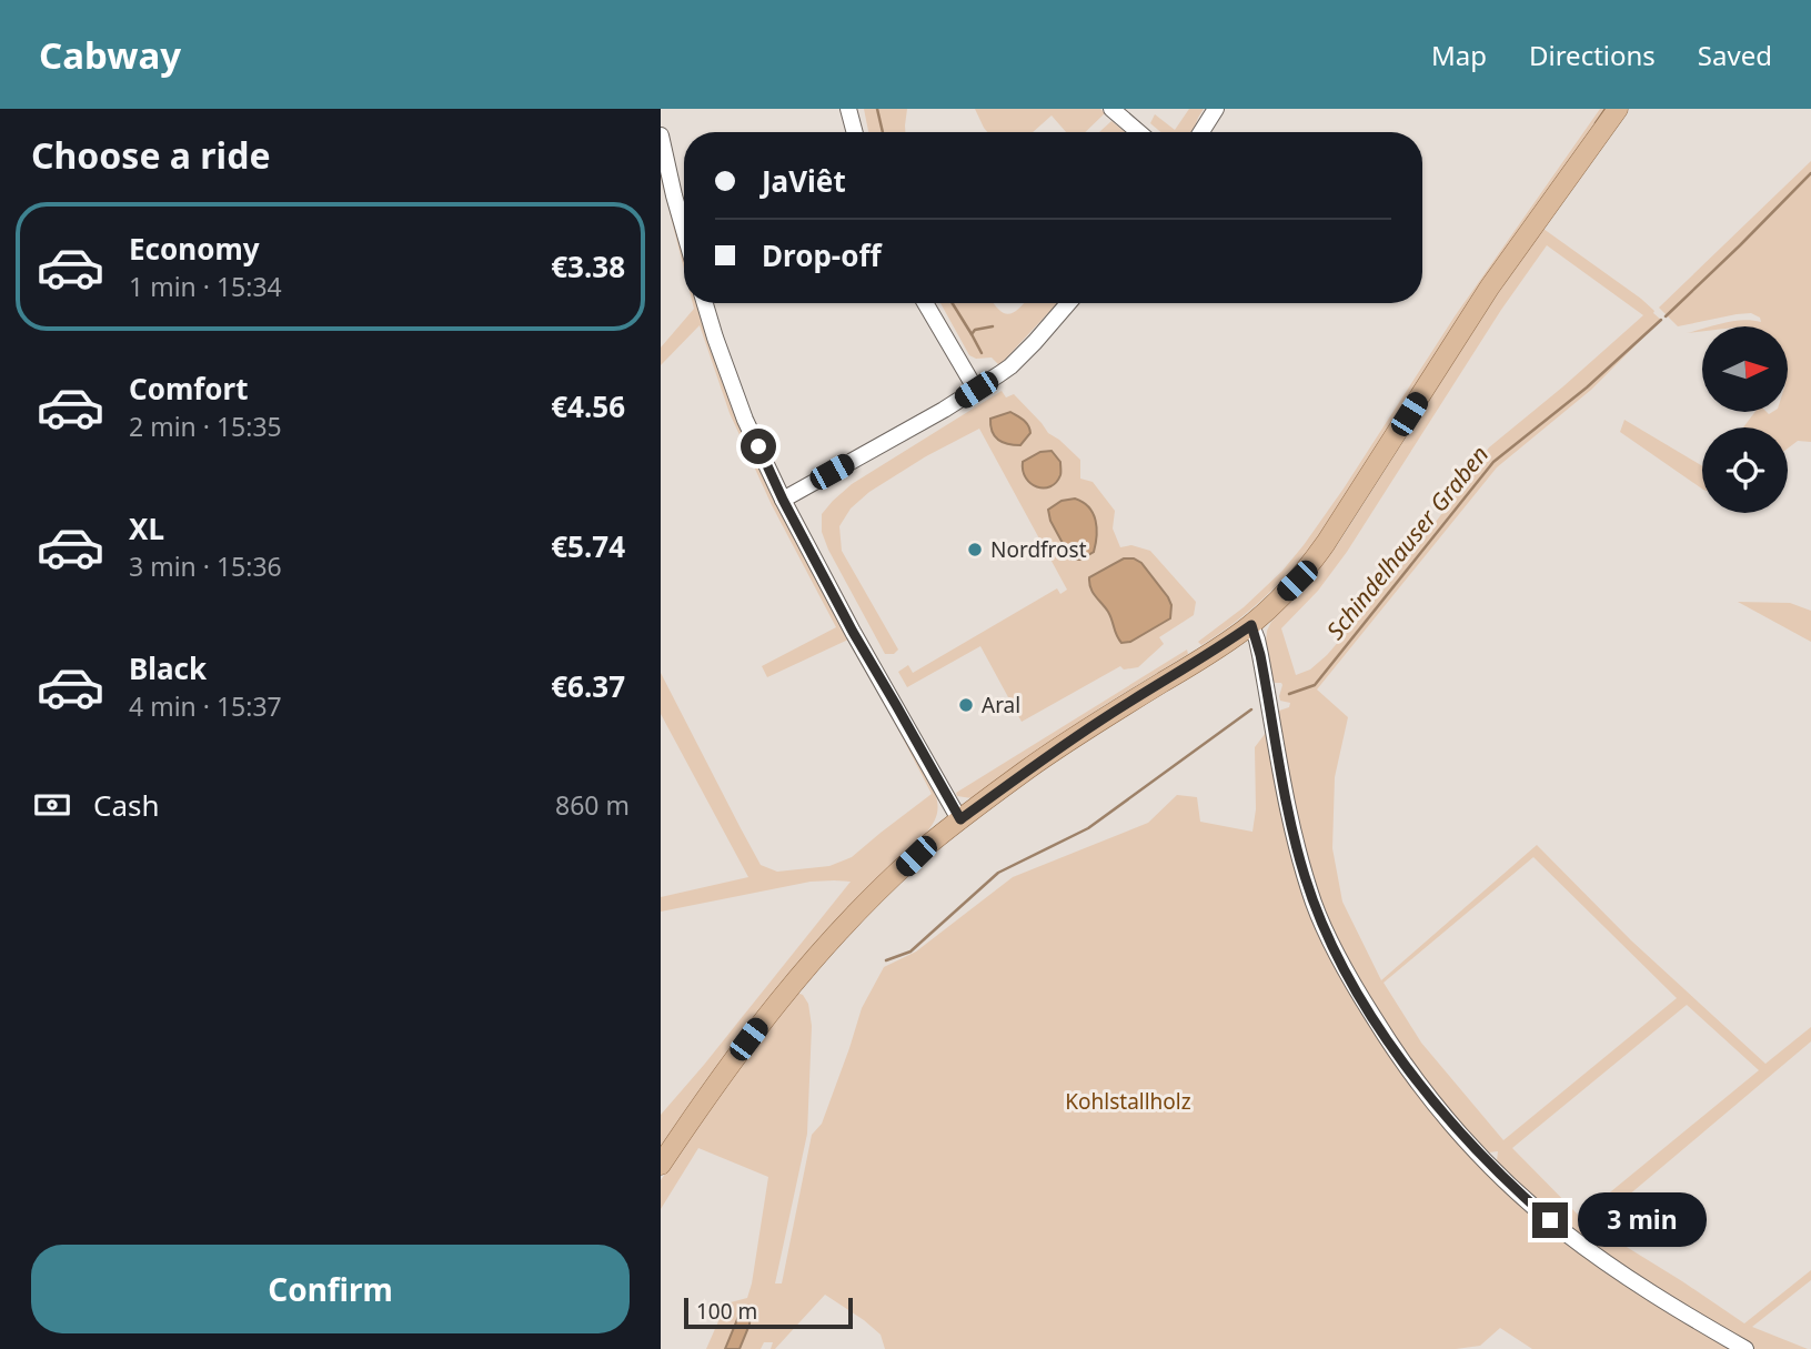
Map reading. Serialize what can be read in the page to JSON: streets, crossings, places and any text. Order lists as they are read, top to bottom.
{
  "water": ["Schindelhauser Graben"],
  "parks": ["Kohlstallholz"],
  "places": ["Nordfrost", "Aral"],
  "scale_bar": "100 m",
  "north": "right",
  "page": {
    "header": "Cabway",
    "nav": ["Map", "Directions", "Saved"],
    "heading": "Choose a ride",
    "banner": ["JaViêt", "Drop-off"],
    "list": [
      {
        "name": "Economy",
        "note": "1 min · 15:34",
        "value": "€3.38"
      },
      {
        "name": "Comfort",
        "note": "2 min · 15:35",
        "value": "€4.56"
      },
      {
        "name": "XL",
        "note": "3 min · 15:36",
        "value": "€5.74"
      },
      {
        "name": "Black",
        "note": "4 min · 15:37",
        "value": "€6.37"
      }
    ],
    "pay": ["Cash", "860 m"],
    "bubble": "3 min",
    "buttons": "Confirm",
    "scale": "100 m"
  }
}
